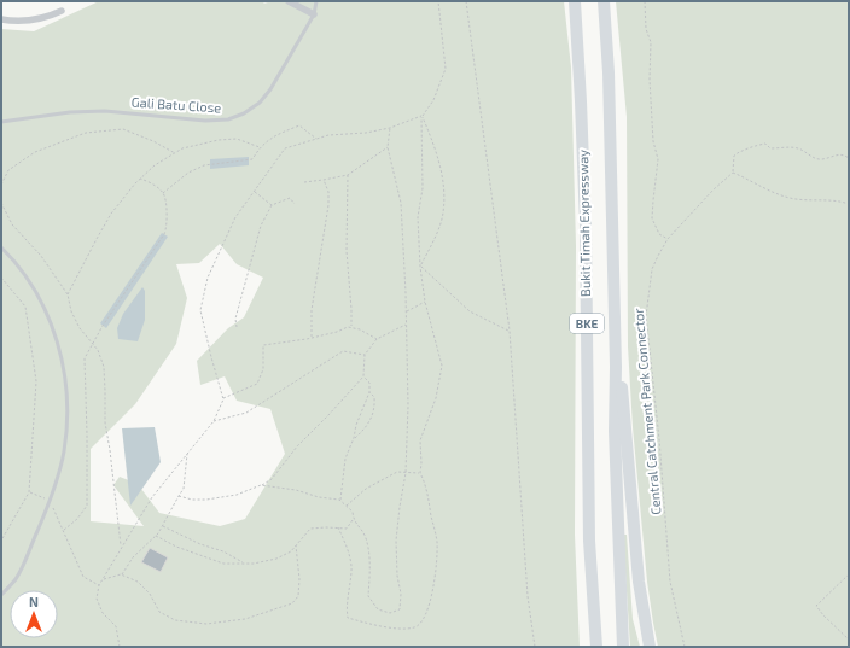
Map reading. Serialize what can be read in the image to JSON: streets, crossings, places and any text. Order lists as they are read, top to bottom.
{
  "streets": {
    "highway": ["Bukit Timah Expressway", "BKE"],
    "lane": ["Gali Batu Close"],
    "path": ["Central Catchment Park Connector"]
  },
  "north": "top"
}
